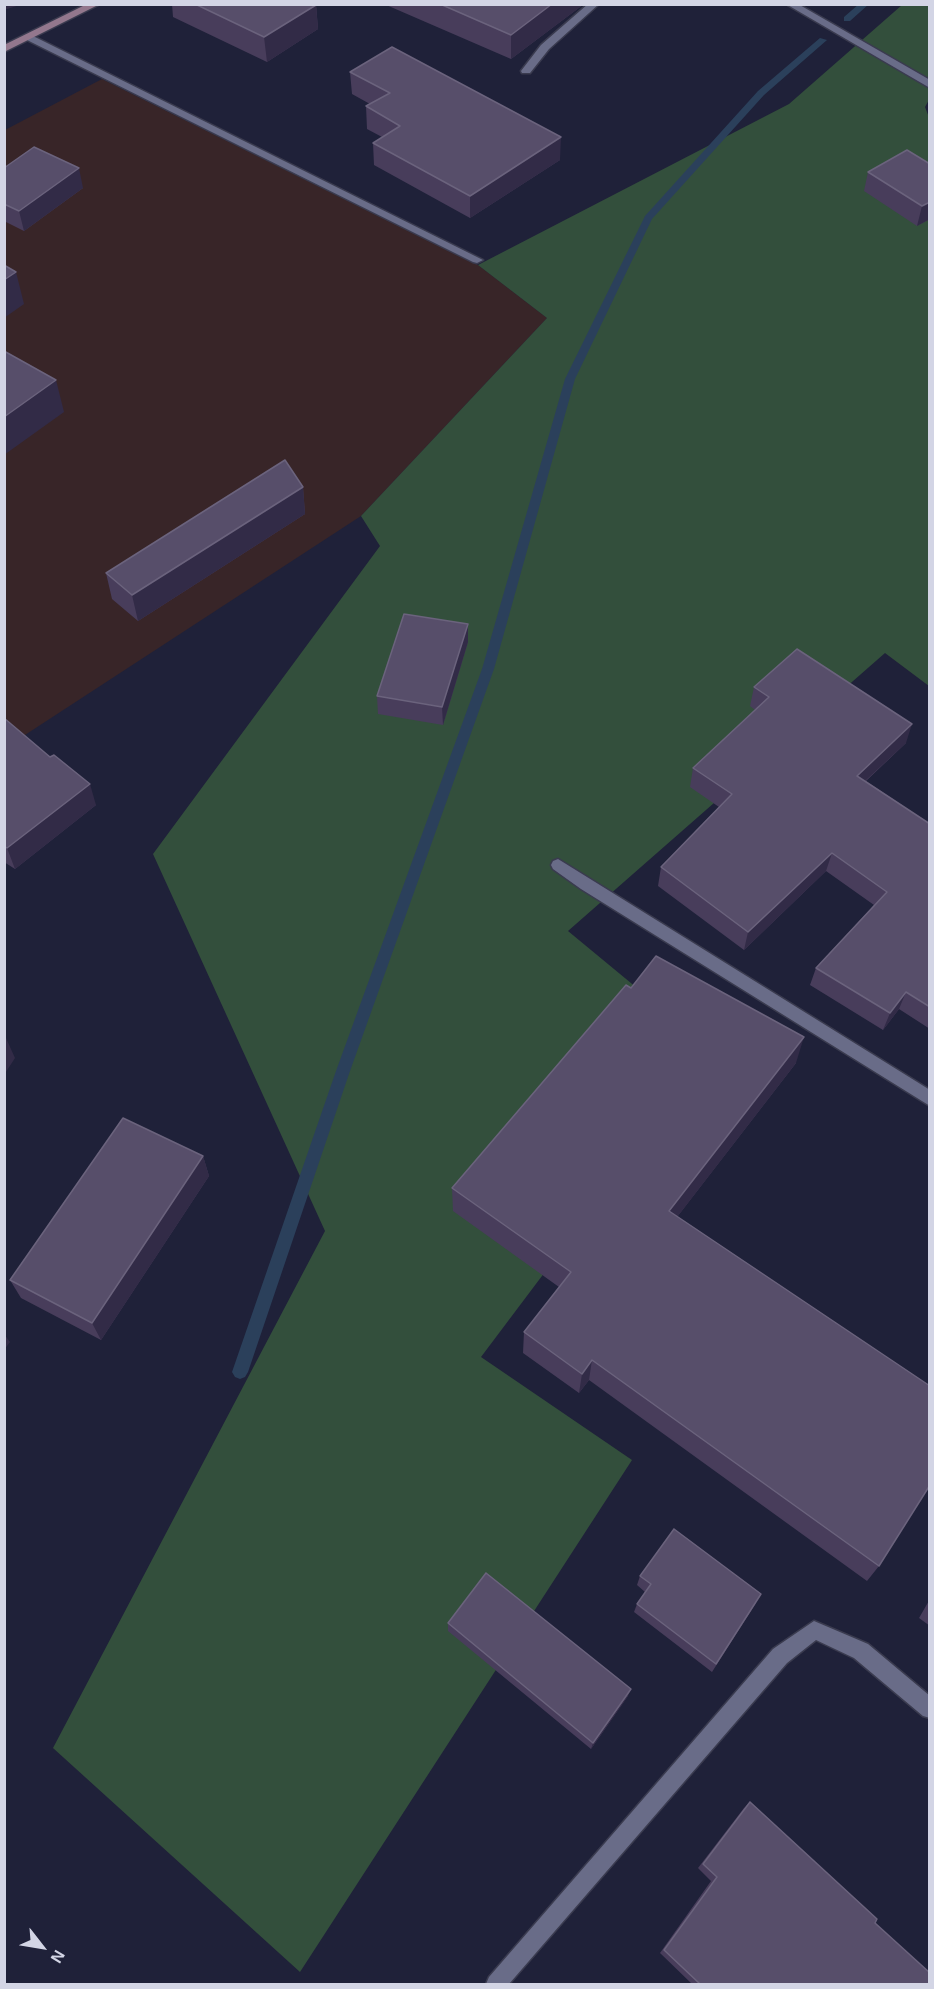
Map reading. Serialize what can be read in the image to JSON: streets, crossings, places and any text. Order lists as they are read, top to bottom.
{
  "north": "bottom right"
}
